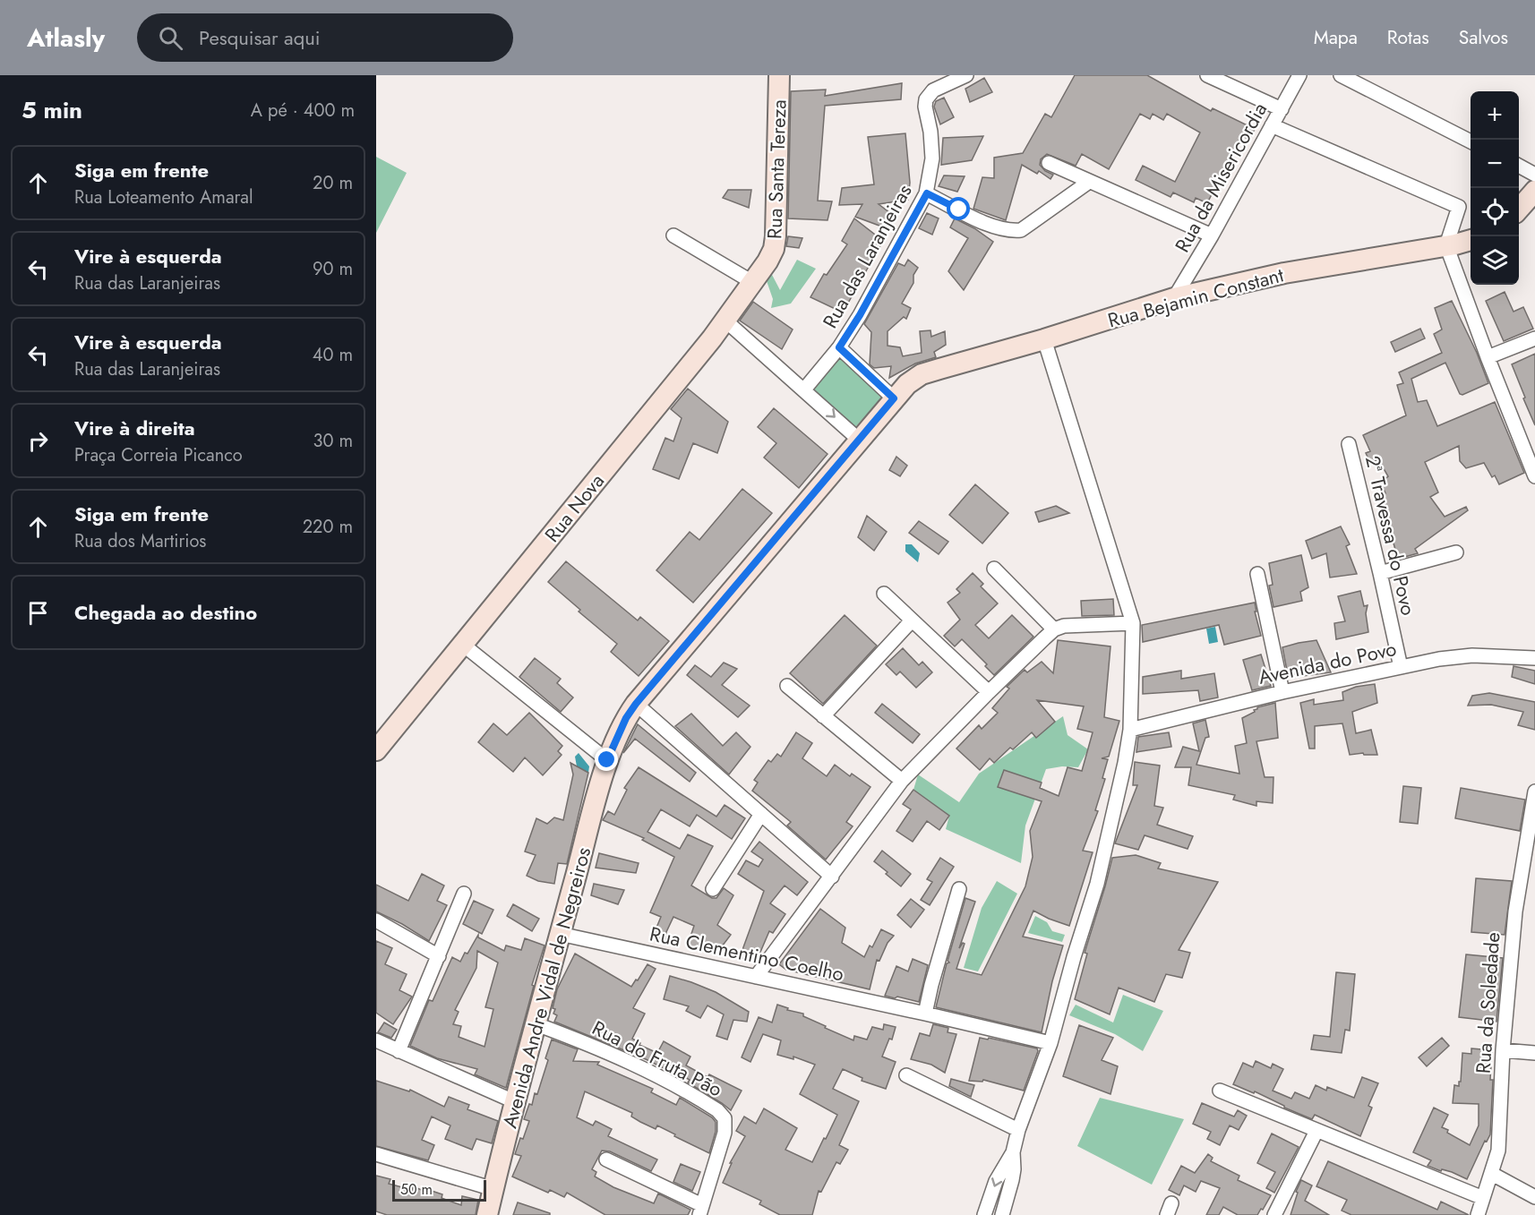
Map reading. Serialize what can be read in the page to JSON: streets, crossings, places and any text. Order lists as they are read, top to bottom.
{
  "streets": {
    "street": [
      "Rua Santa Tereza",
      "Rua da Misericordia",
      "Rua das Laranjeiras",
      "Rua Bejamin Constant",
      "Rua Nova",
      "2ª Travessa do Povo",
      "Avenida do Povo",
      "Rua Clementino Coelho",
      "Avenida Andre Vidal de Negreiros",
      "Rua da Soledade",
      "Rua do Fruta Pão"
    ]
  },
  "crossings": [
    ["Rua Santa Tereza", "Rua Nova"],
    ["Rua da Misericordia", "Rua Bejamin Constant"],
    ["Rua das Laranjeiras", "Avenida Andre Vidal de Negreiros"],
    ["Rua Bejamin Constant", "Avenida Andre Vidal de Negreiros"],
    ["2ª Travessa do Povo", "Avenida do Povo"],
    ["Rua Clementino Coelho", "Avenida Andre Vidal de Negreiros"],
    ["Avenida Andre Vidal de Negreiros", "Rua do Fruta Pão"]
  ],
  "scale_bar": "50 m",
  "page": {
    "header": "Atlasly",
    "search": "Pesquisar aqui",
    "nav": ["Mapa", "Rotas", "Salvos"],
    "heading": ["5 min", "A pé · 400 m"],
    "map_buttons": ["+", "−"],
    "list": [
      ["Siga em frente", "Rua Loteamento Amaral", "20 m"],
      ["Vire à esquerda", "Rua das Laranjeiras", "90 m"],
      ["Vire à esquerda", "Rua das Laranjeiras", "40 m"],
      ["Vire à direita", "Praça Correia Picanco", "30 m"],
      ["Siga em frente", "Rua dos Martirios", "220 m"],
      "Chegada ao destino"
    ],
    "scale": "50 m"
  }
}
